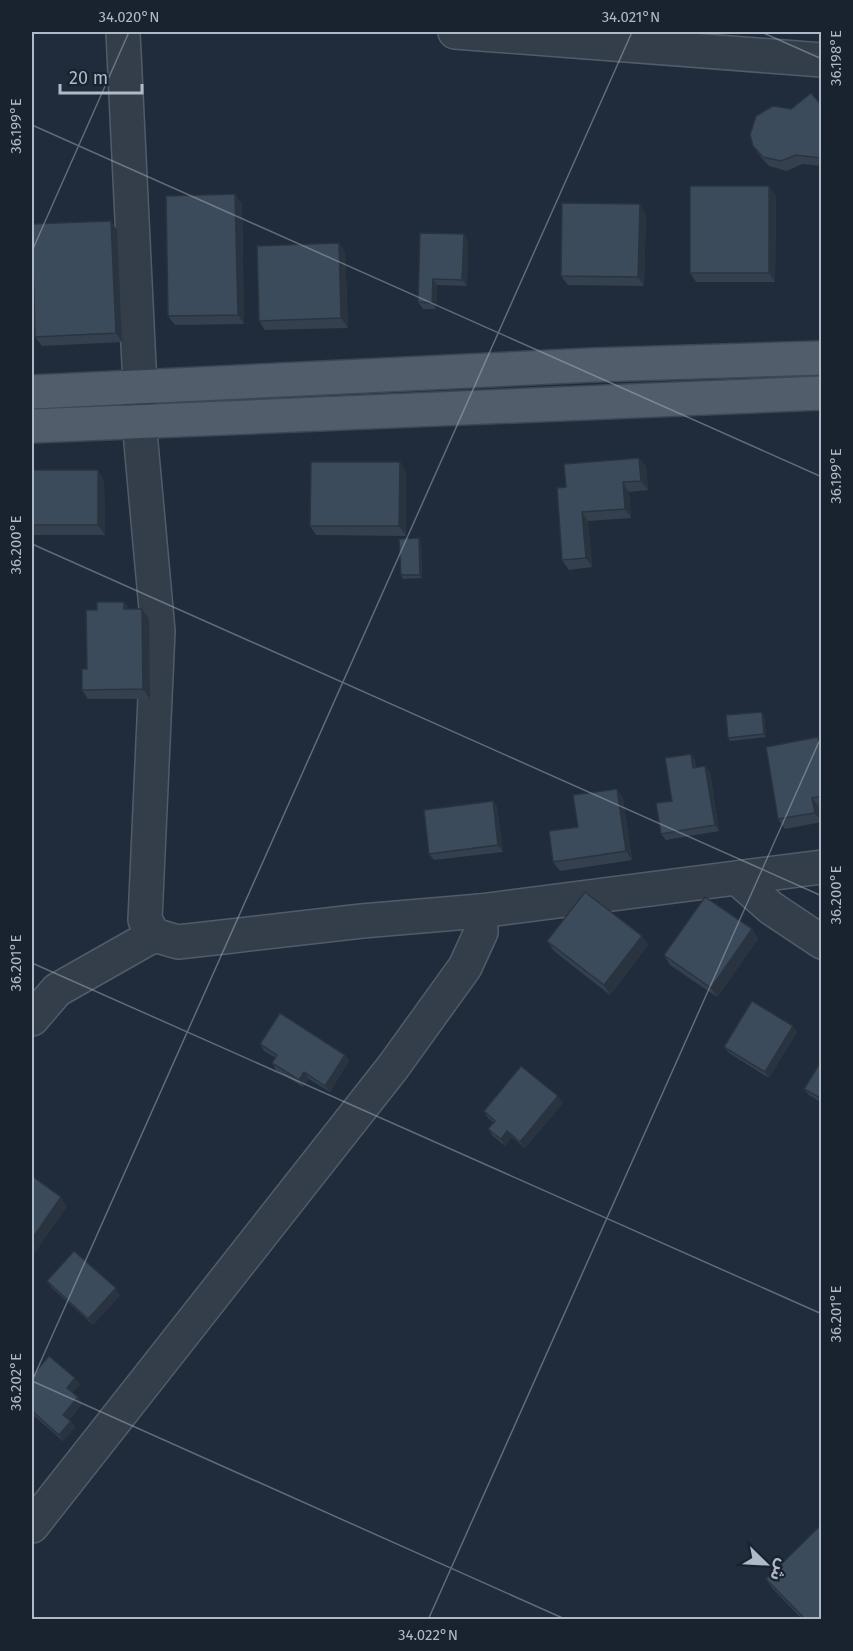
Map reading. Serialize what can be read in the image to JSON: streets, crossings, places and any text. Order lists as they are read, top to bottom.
{
  "scale_bar": "20 m",
  "north": "bottom right",
  "coordinates": [
    "34.020°N",
    "34.021°N",
    "36.198°E",
    "36.199°E",
    "36.200°E",
    "36.201°E",
    "36.202°E",
    "34.022°N"
  ]
}
